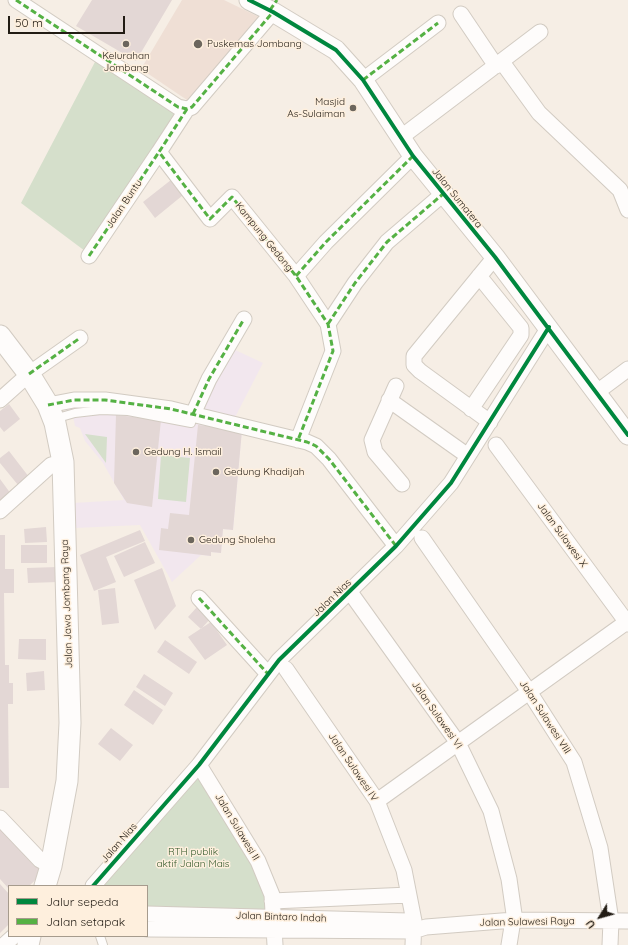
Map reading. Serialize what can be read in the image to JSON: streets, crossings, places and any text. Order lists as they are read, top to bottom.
{
  "streets": {
    "main road": ["Jalan Jawa Jombang Raya"],
    "street": [
      "Jalan Sumatera",
      "Jalan Buntu",
      "Kampung Gedong",
      "Jalan Sulawesi X",
      "Jalan Nias",
      "Jalan Sulawesi VI",
      "Jalan Sulawesi VIII",
      "Jalan Sulawesi IV",
      "Jalan Sulawesi II",
      "Jalan Bintaro Indah",
      "Jalan Sulawesi Raya"
    ]
  },
  "crossings": [
    ["Jalan Sumatera", "Kampung Gedong"],
    ["Jalan Sumatera", "Jalan Nias"],
    ["Jalan Buntu", "Kampung Gedong"],
    ["Jalan Nias", "Jalan Sulawesi VI"],
    ["Jalan Nias", "Jalan Sulawesi II"],
    ["Jalan Sulawesi VI", "Jalan Sulawesi Raya"],
    ["Jalan Sulawesi VIII", "Jalan Sulawesi Raya"],
    ["Jalan Sulawesi IV", "Jalan Bintaro Indah"],
    ["Jalan Sulawesi IV", "Jalan Sulawesi Raya"],
    ["Jalan Sulawesi II", "Jalan Bintaro Indah"],
    ["Jalan Bintaro Indah", "Jalan Sulawesi Raya"]
  ],
  "parks": ["RTH publik aktif Jalan Mais"],
  "places": [
    "Kelurahan Jombang",
    "Puskemas Jombang",
    "Masjid As-Sulaiman",
    "Gedung H. Ismail",
    "Gedung Khadijah",
    "Gedung Sholeha"
  ],
  "legend": ["Jalur sepeda", "Jalan setapak"],
  "scale_bar": "50 m",
  "north": "bottom left"
}
